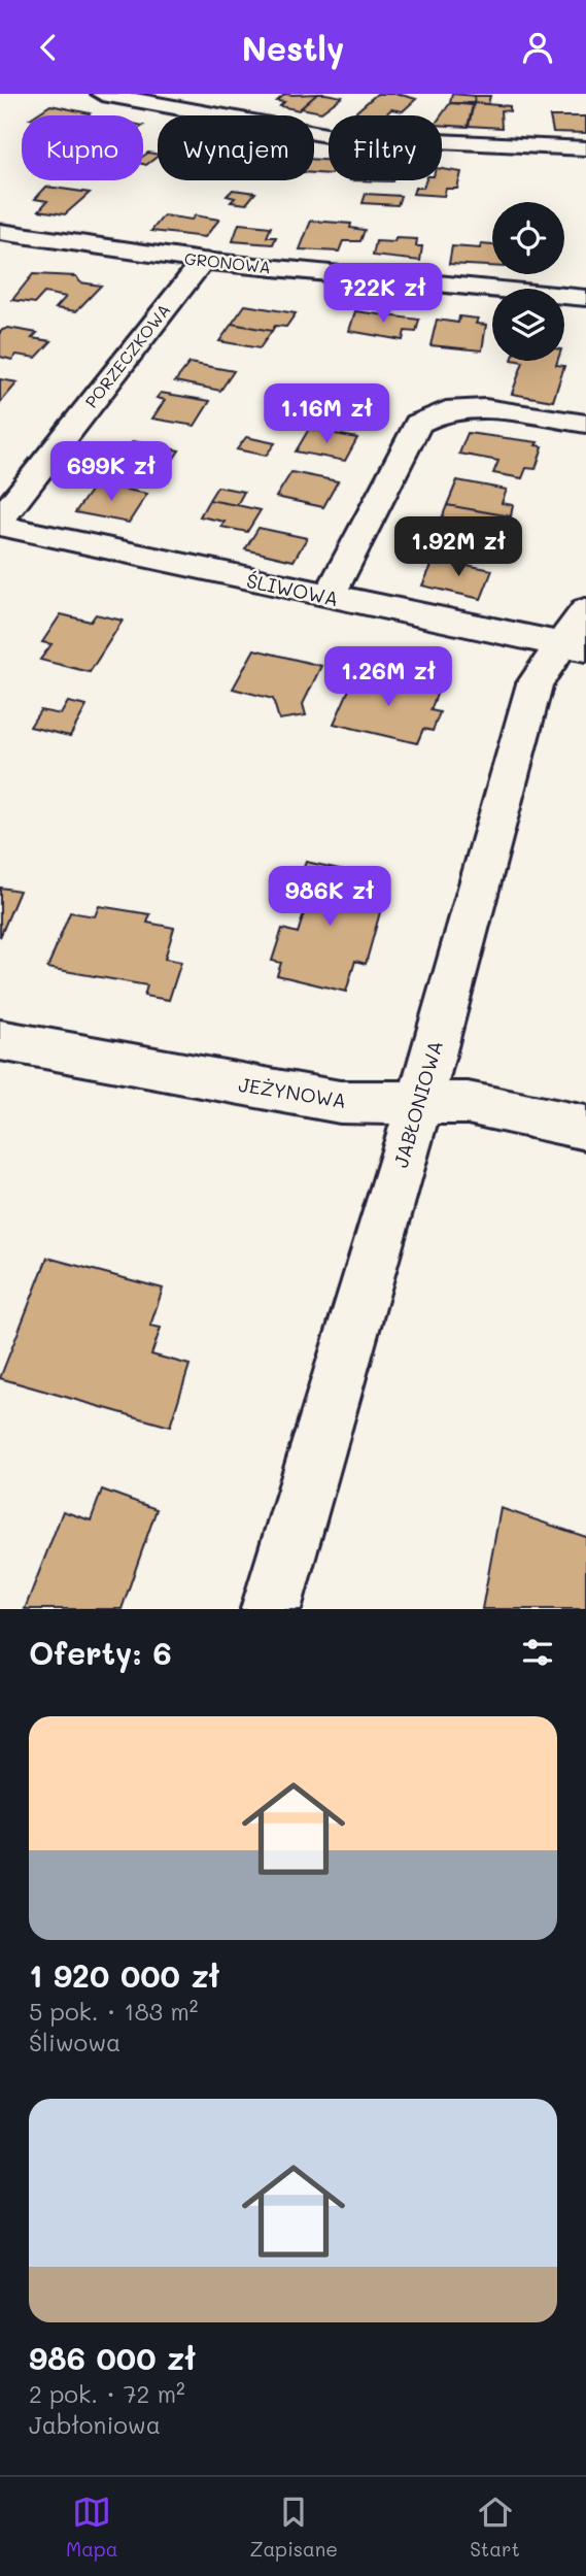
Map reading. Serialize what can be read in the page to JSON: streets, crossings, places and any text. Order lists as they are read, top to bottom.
{
  "streets": {
    "street": [
      "GRONOWA",
      "PORZECZKOWA",
      "ŚLIWOWA",
      "JEŻYNOWA",
      "JABŁONIOWA"
    ]
  },
  "crossings": [
    ["GRONOWA", "PORZECZKOWA"],
    ["ŚLIWOWA", "JABŁONIOWA"],
    ["JEŻYNOWA", "JABŁONIOWA"]
  ],
  "page": {
    "header": "Nestly",
    "chip": ["Kupno", "Wynajem", "Filtry"],
    "price": [
      "722K zł",
      "1.16M zł",
      "699K zł",
      "1.92M zł",
      "1.26M zł",
      "986K zł"
    ],
    "heading": "Oferty: 6",
    "list": [
      {
        "name": "1 920 000 zł",
        "note": "5 pok. · 183 m² · Śliwowa"
      },
      {
        "name": "986 000 zł",
        "note": "2 pok. · 72 m² · Jabłoniowa"
      }
    ],
    "tabs": ["Mapa", "Zapisane", "Start"]
  }
}
